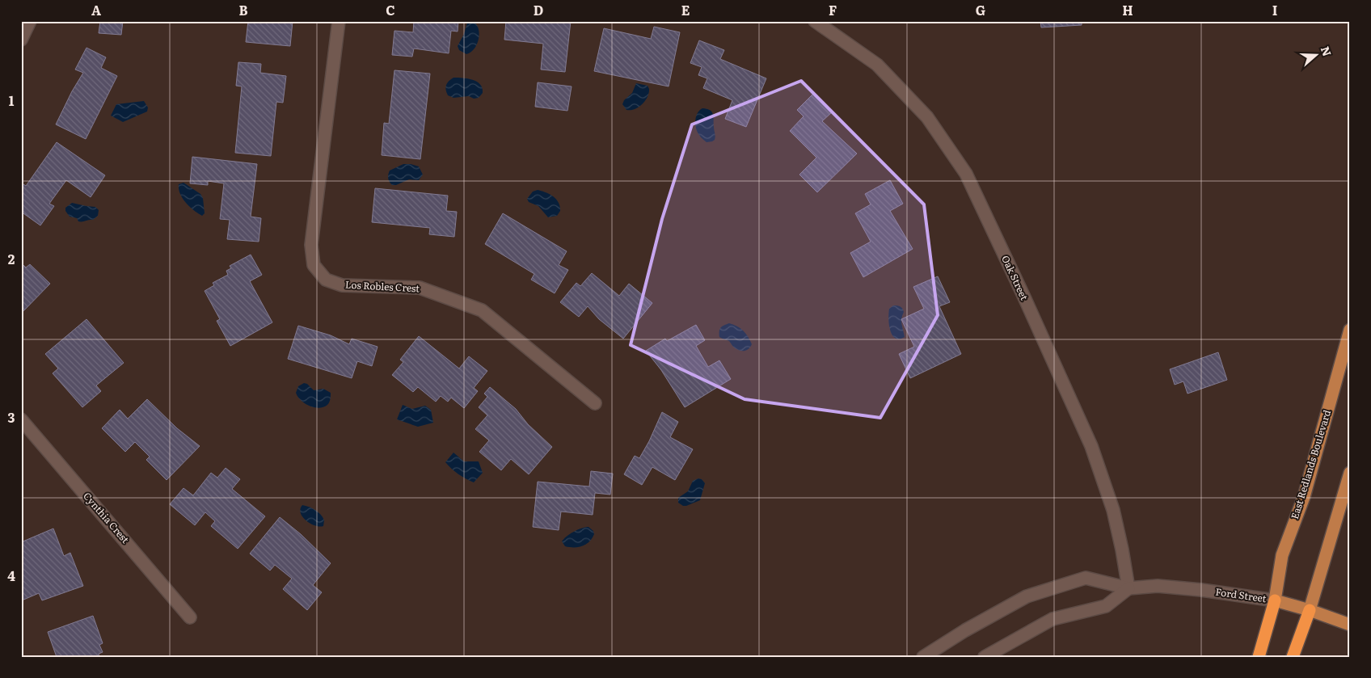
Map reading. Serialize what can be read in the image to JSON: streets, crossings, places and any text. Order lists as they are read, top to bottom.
{
  "streets": {
    "main road": ["East Redlands Boulevard", "Ford Street"],
    "street": ["Oak Street", "Los Robles Crest", "Cynthia Crest"]
  },
  "crossings": [
    ["Oak Street", "Ford Street"],
    ["East Redlands Boulevard", "Ford Street"]
  ],
  "north": "right",
  "grid": {
    "columns": [
      "A",
      "B",
      "C",
      "D",
      "E",
      "F",
      "G",
      "H",
      "I"
    ],
    "rows": [
      "1",
      "2",
      "3",
      "4"
    ]
  }
}
